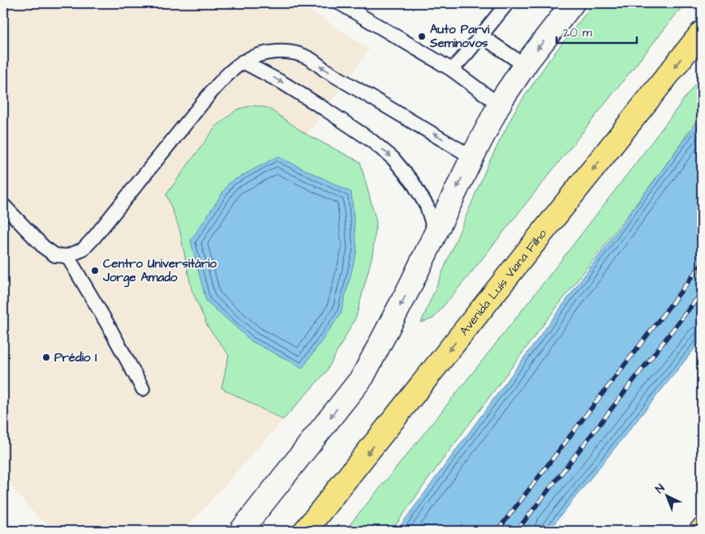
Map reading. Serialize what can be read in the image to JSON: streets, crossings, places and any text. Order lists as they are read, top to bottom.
{
  "streets": {
    "highway": ["Avenida Luís Viana Filho"]
  },
  "one_way": ["Avenida Luís Viana Filho"],
  "places": ["Auto Parvi Seminovos", "Centro Universitário Jorge Amado", "Prédio I"],
  "scale_bar": "20 m",
  "north": "top left"
}
